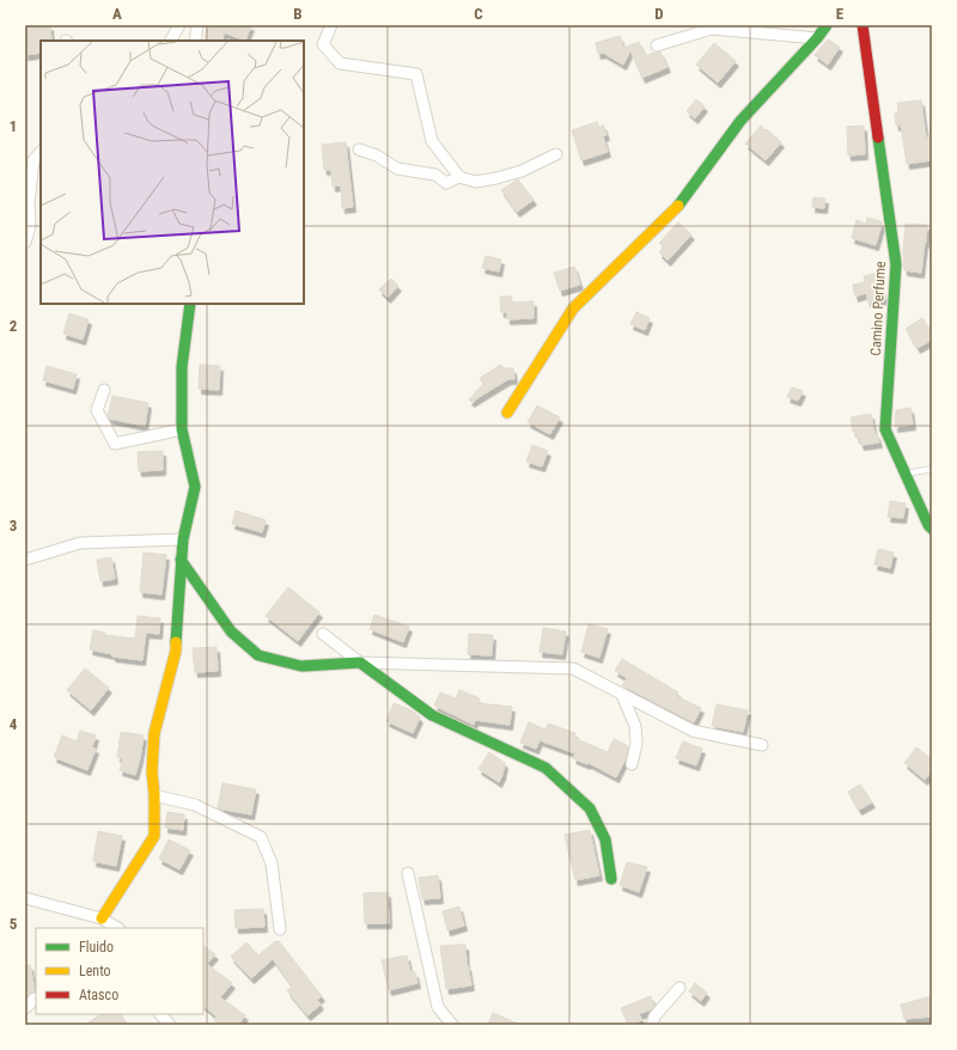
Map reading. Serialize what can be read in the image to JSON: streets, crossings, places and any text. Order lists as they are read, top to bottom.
{
  "streets": {
    "street": ["Camino Perfume"]
  },
  "legend": ["Fluido", "Lento", "Atasco"],
  "grid": {
    "columns": [
      "A",
      "B",
      "C",
      "D",
      "E"
    ],
    "rows": [
      "1",
      "2",
      "3",
      "4",
      "5"
    ]
  }
}
